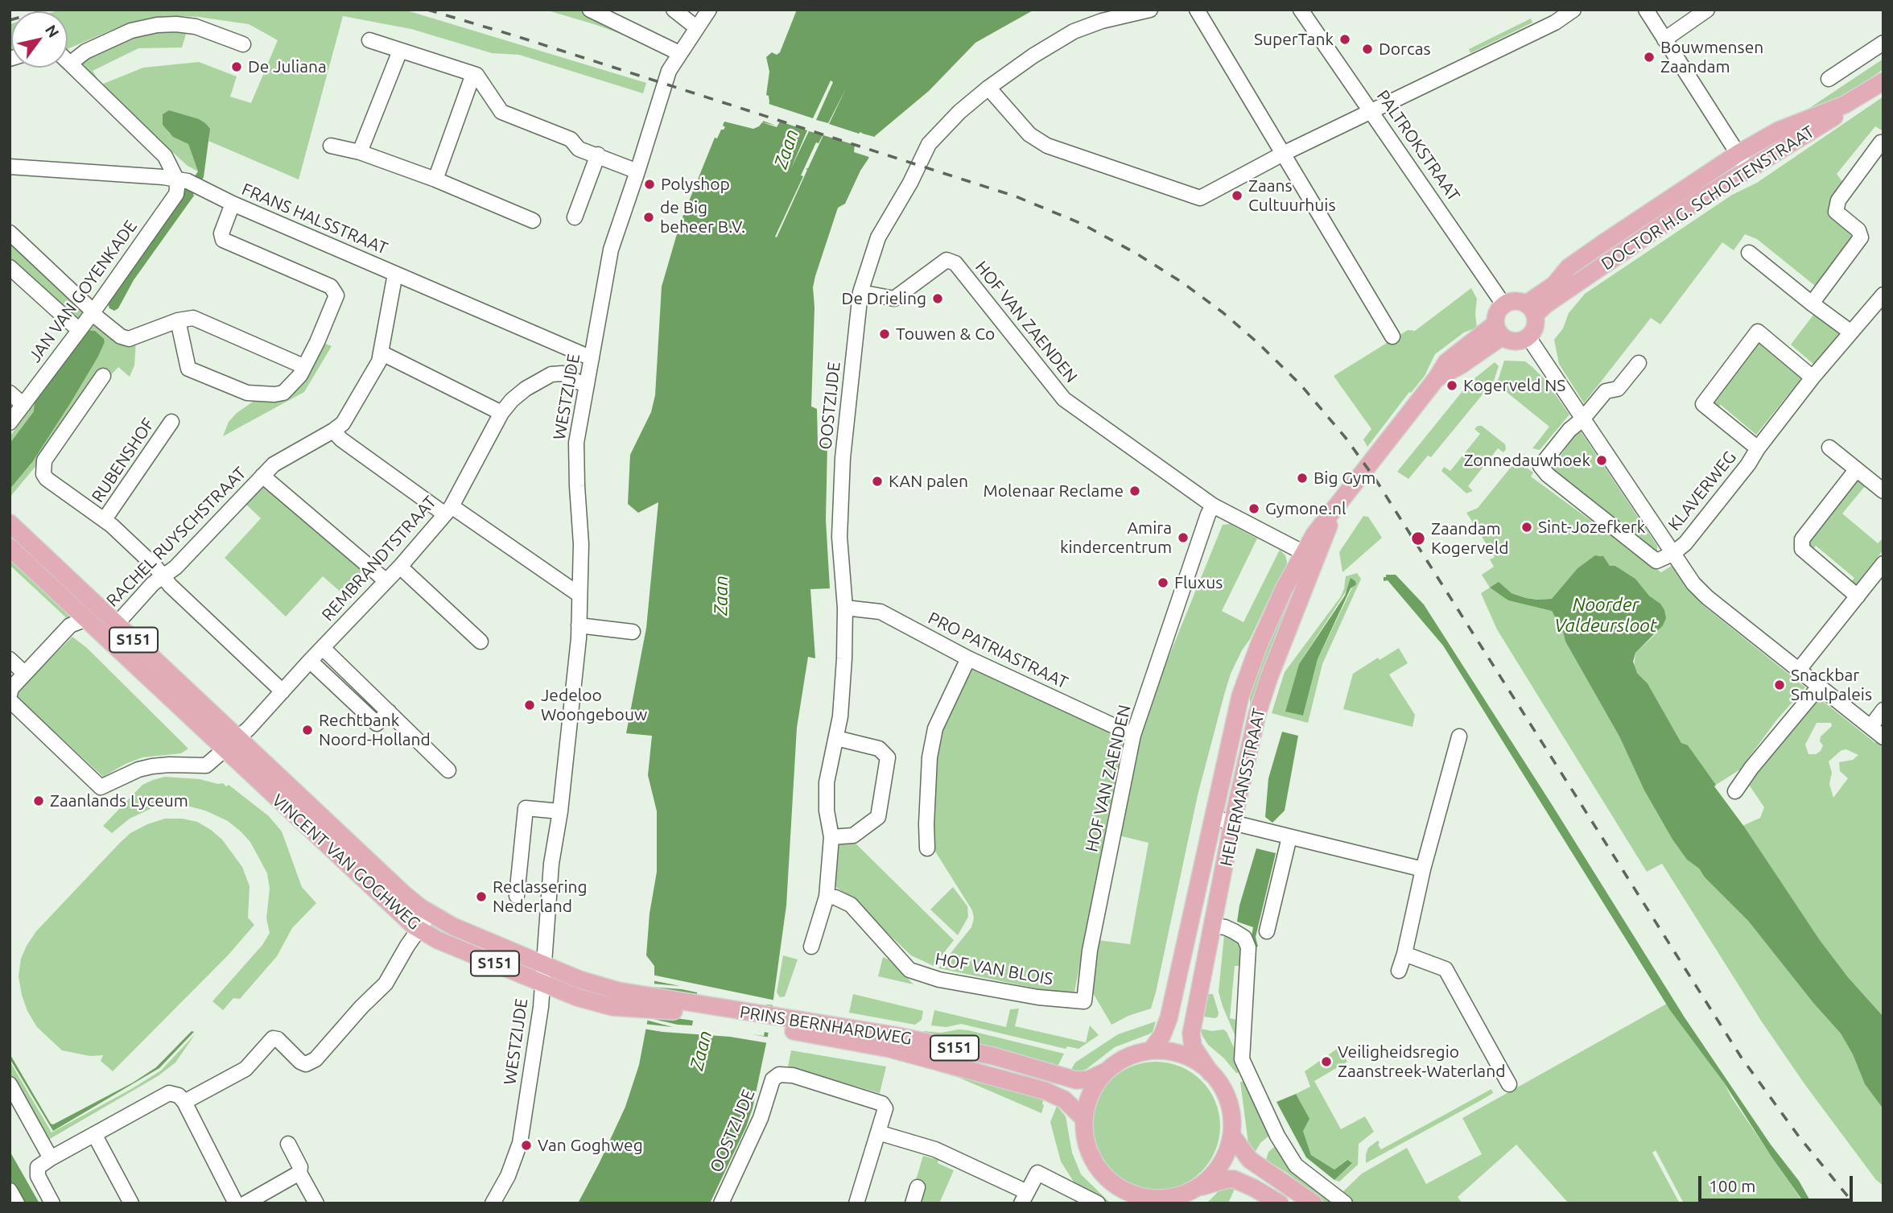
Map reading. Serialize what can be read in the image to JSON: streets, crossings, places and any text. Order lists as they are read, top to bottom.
{
  "streets": {
    "main road": [
      "DOCTOR H.G. SCHOLTENSTRAAT",
      "S151",
      "HEIJERMANSSTRAAT",
      "VINCENT VAN GOGHWEG",
      "PRINS BERNHARDWEG"
    ],
    "street": [
      "PALTROKSTRAAT",
      "FRANS HALSSTRAAT",
      "JAN VAN GOYENKADE",
      "HOF VAN ZAENDEN",
      "WESTZIJDE",
      "OOSTZIJDE",
      "RUBENSHOF",
      "KLAVERWEG",
      "RACHEL RUYSCHSTRAAT",
      "REMBRANDTSTRAAT",
      "PRO PATRIASTRAAT",
      "HOF VAN BLOIS"
    ]
  },
  "crossings": [
    ["PALTROKSTRAAT", "DOCTOR H.G. SCHOLTENSTRAAT"],
    ["PALTROKSTRAAT", "HEIJERMANSSTRAAT"],
    ["DOCTOR H.G. SCHOLTENSTRAAT", "HEIJERMANSSTRAAT"],
    ["FRANS HALSSTRAAT", "JAN VAN GOYENKADE"],
    ["FRANS HALSSTRAAT", "WESTZIJDE"],
    ["HOF VAN ZAENDEN", "OOSTZIJDE"],
    ["HOF VAN ZAENDEN", "PRO PATRIASTRAAT"],
    ["HOF VAN ZAENDEN", "HEIJERMANSSTRAAT"],
    ["HOF VAN ZAENDEN", "HOF VAN BLOIS"],
    ["WESTZIJDE", "REMBRANDTSTRAAT"],
    ["WESTZIJDE", "VINCENT VAN GOGHWEG"],
    ["WESTZIJDE", "PRINS BERNHARDWEG"],
    ["OOSTZIJDE", "PRO PATRIASTRAAT"],
    ["OOSTZIJDE", "HOF VAN BLOIS"],
    ["RACHEL RUYSCHSTRAAT", "VINCENT VAN GOGHWEG"],
    ["REMBRANDTSTRAAT", "VINCENT VAN GOGHWEG"],
    ["S151", "HEIJERMANSSTRAAT"],
    ["S151", "PRINS BERNHARDWEG"],
    ["HEIJERMANSSTRAAT", "PRINS BERNHARDWEG"],
    ["VINCENT VAN GOGHWEG", "PRINS BERNHARDWEG"]
  ],
  "water": ["Zaan", "Noorder Valdeursloot"],
  "places": [
    "SuperTank",
    "Dorcas",
    "Bouwmensen Zaandam",
    "De Juliana",
    "Polyshop",
    "Zaans Cultuurhuis",
    "de Big beheer B.V.",
    "De Drieling",
    "Touwen & Co",
    "Kogerveld NS",
    "Zonnedauwhoek",
    "Big Gym",
    "KAN palen",
    "Molenaar Reclame",
    "Gymone.nl",
    "Sint-Jozefkerk",
    "Amira kindercentrum",
    "Zaandam Kogerveld",
    "Fluxus",
    "Snackbar Smulpaleis",
    "Jedeloo Woongebouw",
    "Rechtbank Noord-Holland",
    "Zaanlands Lyceum",
    "Reclassering Nederland",
    "Veiligheidsregio Zaanstreek-Waterland",
    "Van Goghweg"
  ],
  "scale_bar": "100 m",
  "north": "top right"
}
